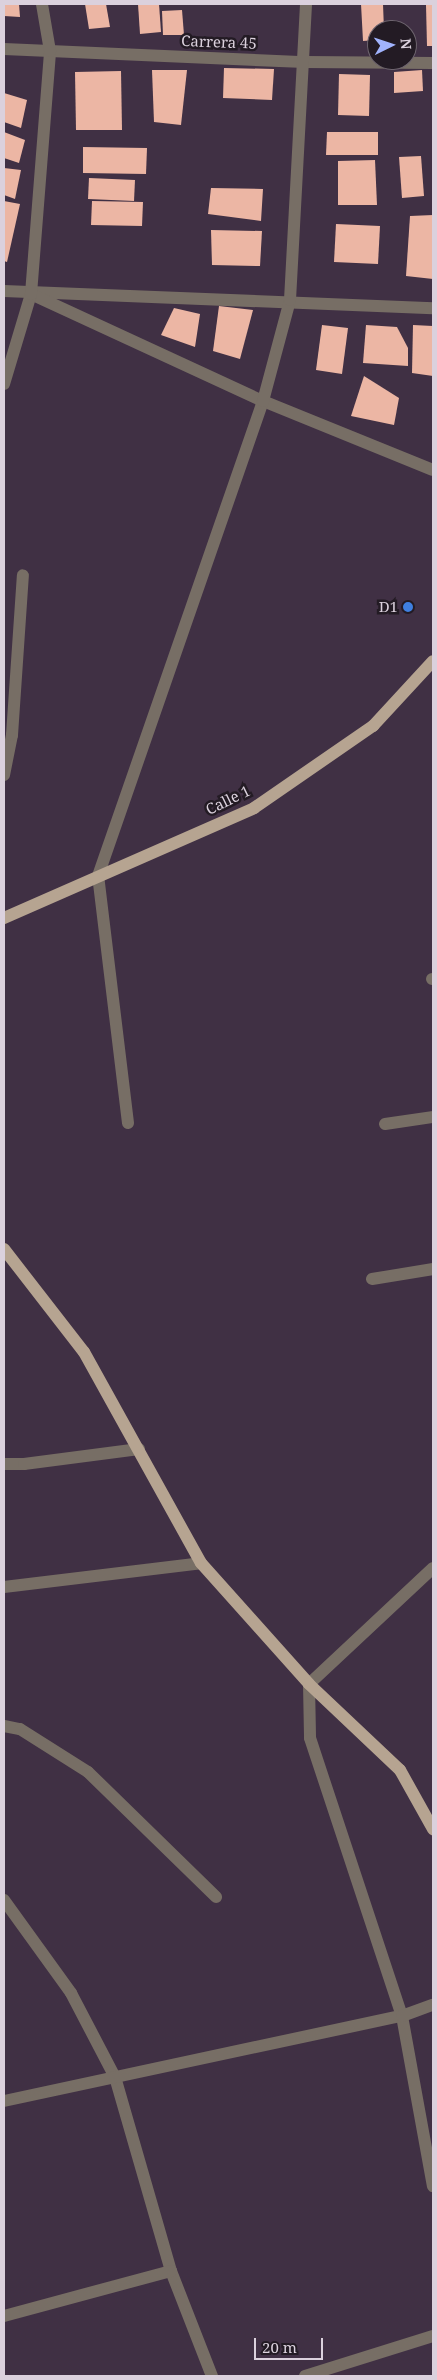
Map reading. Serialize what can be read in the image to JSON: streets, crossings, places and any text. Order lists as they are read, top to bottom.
{
  "streets": {
    "main road": ["Calle 1"],
    "street": ["Carrera 45"]
  },
  "places": ["D1"],
  "scale_bar": "20 m",
  "north": "right"
}
